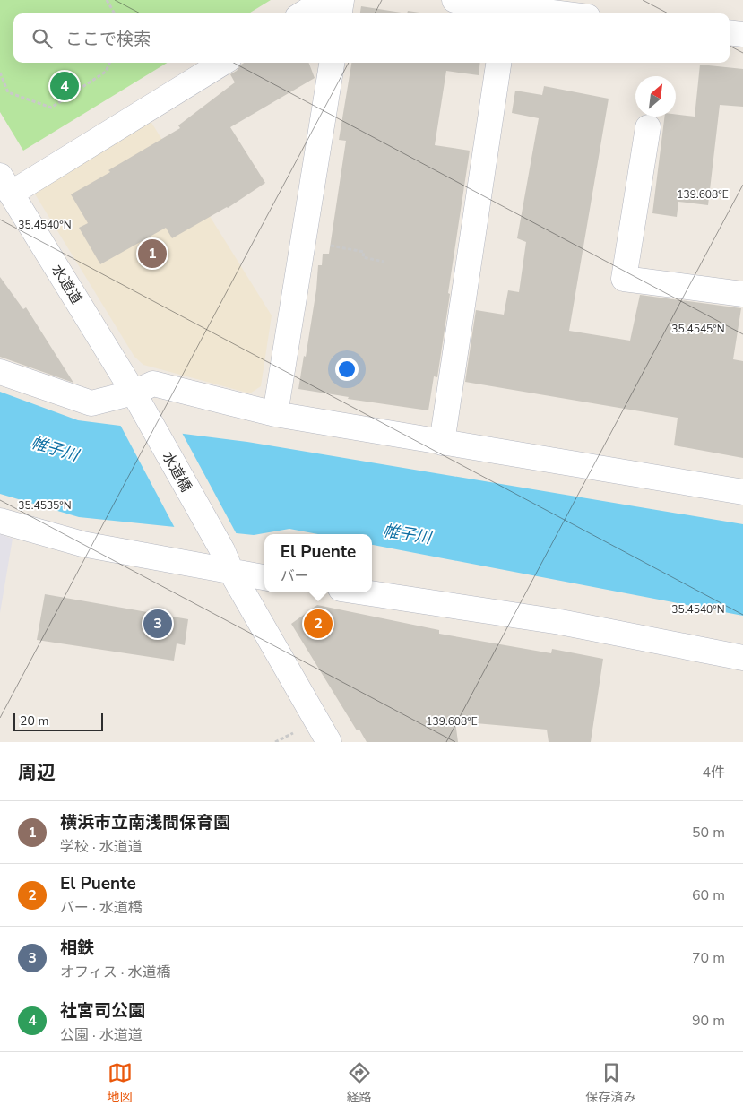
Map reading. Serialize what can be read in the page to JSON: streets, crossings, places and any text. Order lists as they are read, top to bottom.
{
  "streets": {
    "street": ["水道道", "水道橋"]
  },
  "crossings": [
    ["水道道", "水道橋"]
  ],
  "water": ["帷子川"],
  "scale_bar": "20 m",
  "north": "top right",
  "page": {
    "search": "ここで検索",
    "pins": [
      "4",
      "1",
      "2",
      "3"
    ],
    "popup": ["El Puente", "バー"],
    "scale": "20 m",
    "heading": ["周辺", "4件"],
    "list": [
      {
        "mark": "1",
        "name": "横浜市立南浅間保育園",
        "note": "学校 · 水道道",
        "value": "50 m"
      },
      {
        "mark": "2",
        "name": "El Puente",
        "note": "バー · 水道橋",
        "value": "60 m"
      },
      {
        "mark": "3",
        "name": "相鉄",
        "note": "オフィス · 水道橋",
        "value": "70 m"
      },
      {
        "mark": "4",
        "name": "社宮司公園",
        "note": "公園 · 水道道",
        "value": "90 m"
      }
    ],
    "nav": ["地図", "経路", "保存済み"]
  },
  "coordinates": [
    "139.608°E",
    "35.4540°N",
    "35.4545°N",
    "35.4535°N"
  ]
}
